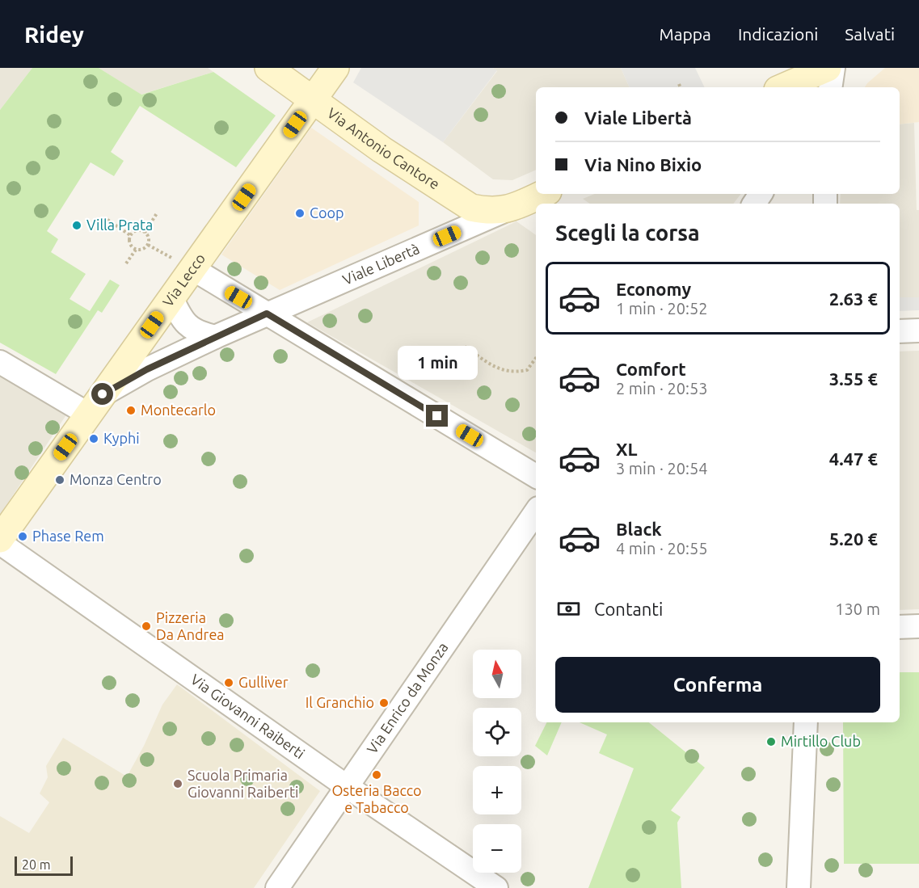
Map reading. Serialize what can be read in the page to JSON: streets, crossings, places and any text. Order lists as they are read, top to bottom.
{
  "streets": {
    "main road": ["Via Antonio Cantore", "Viale Libertà", "Via Lecco"],
    "street": ["Via Enrico da Monza", "Via Giovanni Raiberti"]
  },
  "crossings": [
    ["Via Antonio Cantore", "Viale Libertà"],
    ["Via Antonio Cantore", "Via Lecco"],
    ["Viale Libertà", "Via Lecco"],
    ["Via Lecco", "Via Giovanni Raiberti"],
    ["Via Enrico da Monza", "Via Giovanni Raiberti"]
  ],
  "places": [
    "Coop",
    "Villa Prata",
    "Montecarlo",
    "Kyphi",
    "Monza Centro",
    "Phase Rem",
    "Pizzeria Da Andrea",
    "Gulliver",
    "Il Granchio",
    "Mirtillo Club",
    "Osteria Bacco e Tabacco",
    "Scuola Primaria Giovanni Raiberti"
  ],
  "scale_bar": "20 m",
  "north": "top",
  "page": {
    "header": "Ridey",
    "nav": ["Mappa", "Indicazioni", "Salvati"],
    "banner": ["Viale Libertà", "Via Nino Bixio"],
    "heading": "Scegli la corsa",
    "list": [
      {
        "name": "Economy",
        "note": "1 min · 20:52",
        "value": "2.63 €"
      },
      {
        "name": "Comfort",
        "note": "2 min · 20:53",
        "value": "3.55 €"
      },
      {
        "name": "XL",
        "note": "3 min · 20:54",
        "value": "4.47 €"
      },
      {
        "name": "Black",
        "note": "4 min · 20:55",
        "value": "5.20 €"
      }
    ],
    "bubble": "1 min",
    "pay": ["Contanti", "130 m"],
    "buttons": "Conferma",
    "map_buttons": ["+", "−"],
    "scale": "20 m"
  }
}
